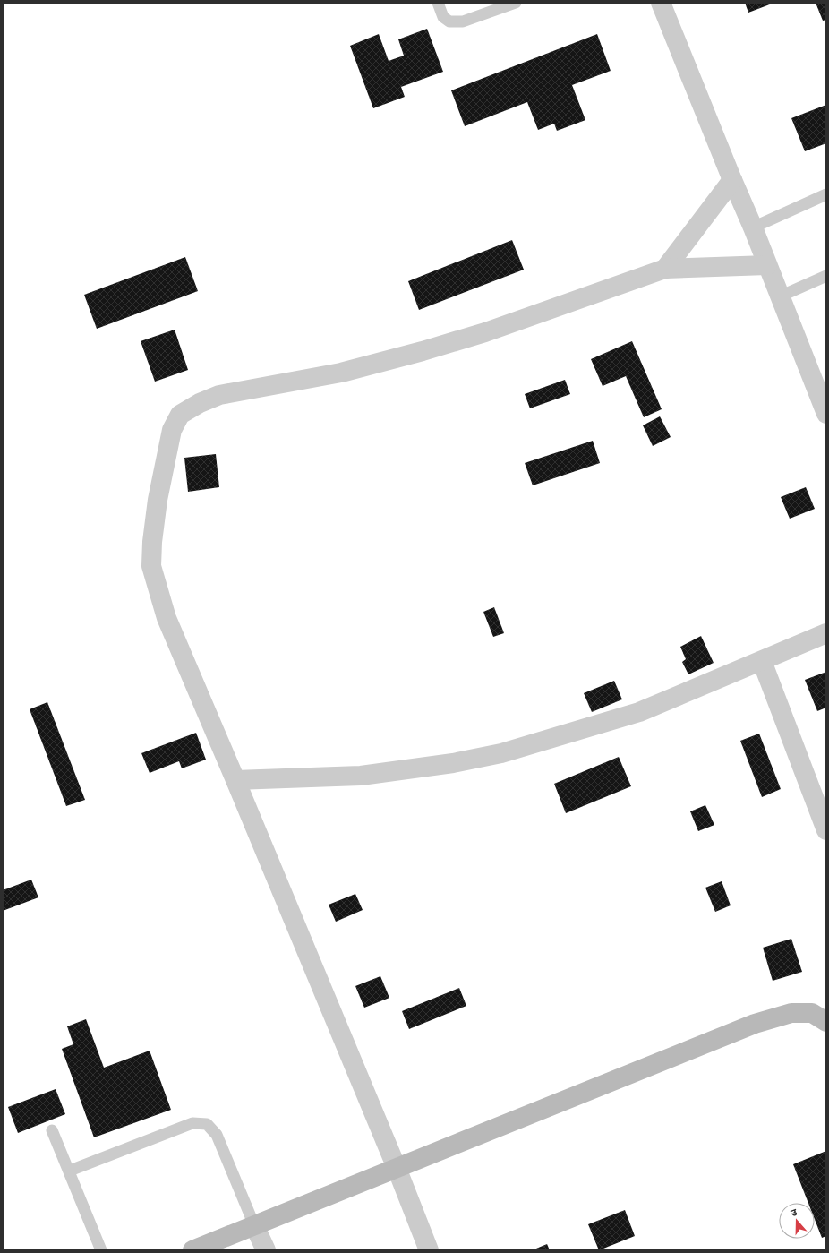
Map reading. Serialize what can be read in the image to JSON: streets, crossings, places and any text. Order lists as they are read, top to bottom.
{
  "north": "top"
}
